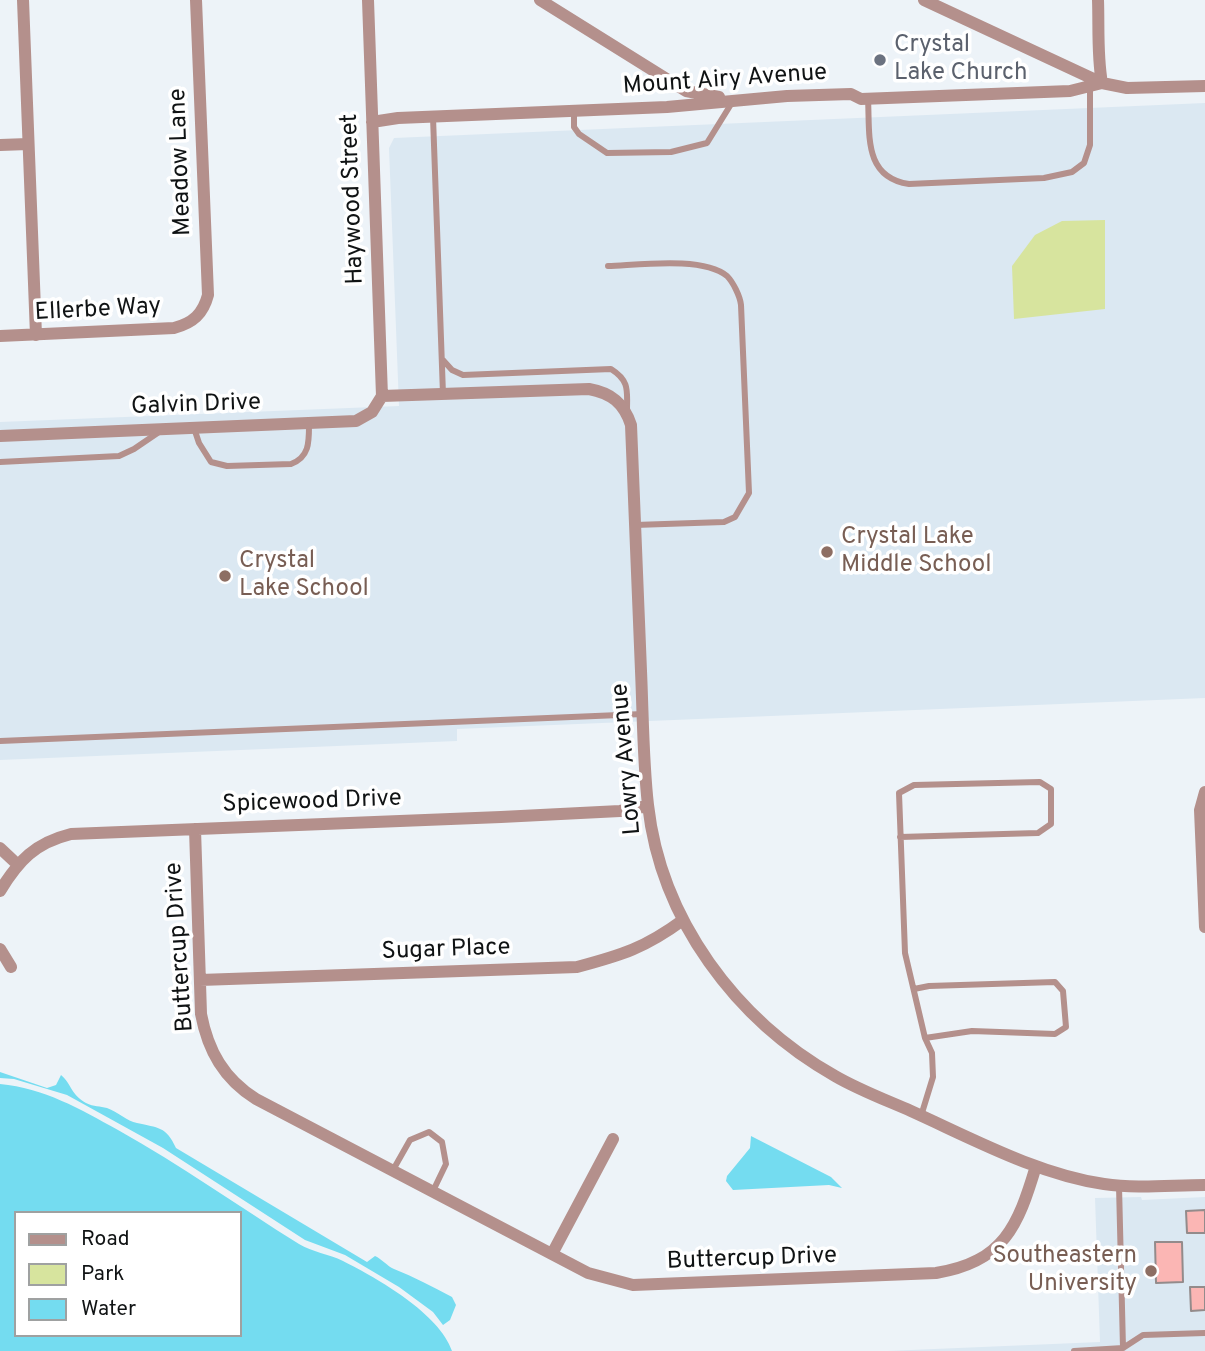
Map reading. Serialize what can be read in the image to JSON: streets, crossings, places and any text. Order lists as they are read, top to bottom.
{
  "streets": {
    "street": [
      "Mount Airy Avenue",
      "Meadow Lane",
      "Haywood Street",
      "Ellerbe Way",
      "Galvin Drive",
      "Lowry Avenue",
      "Spicewood Drive",
      "Buttercup Drive",
      "Sugar Place"
    ]
  },
  "crossings": [
    ["Mount Airy Avenue", "Haywood Street"],
    ["Meadow Lane", "Ellerbe Way"],
    ["Haywood Street", "Galvin Drive"],
    ["Lowry Avenue", "Spicewood Drive"],
    ["Lowry Avenue", "Buttercup Drive"],
    ["Lowry Avenue", "Sugar Place"],
    ["Spicewood Drive", "Buttercup Drive"],
    ["Buttercup Drive", "Sugar Place"]
  ],
  "places": [
    "Crystal Lake Church",
    "Crystal Lake Middle School",
    "Crystal Lake School",
    "Southeastern University"
  ],
  "legend": ["Road", "Park", "Water"]
}
